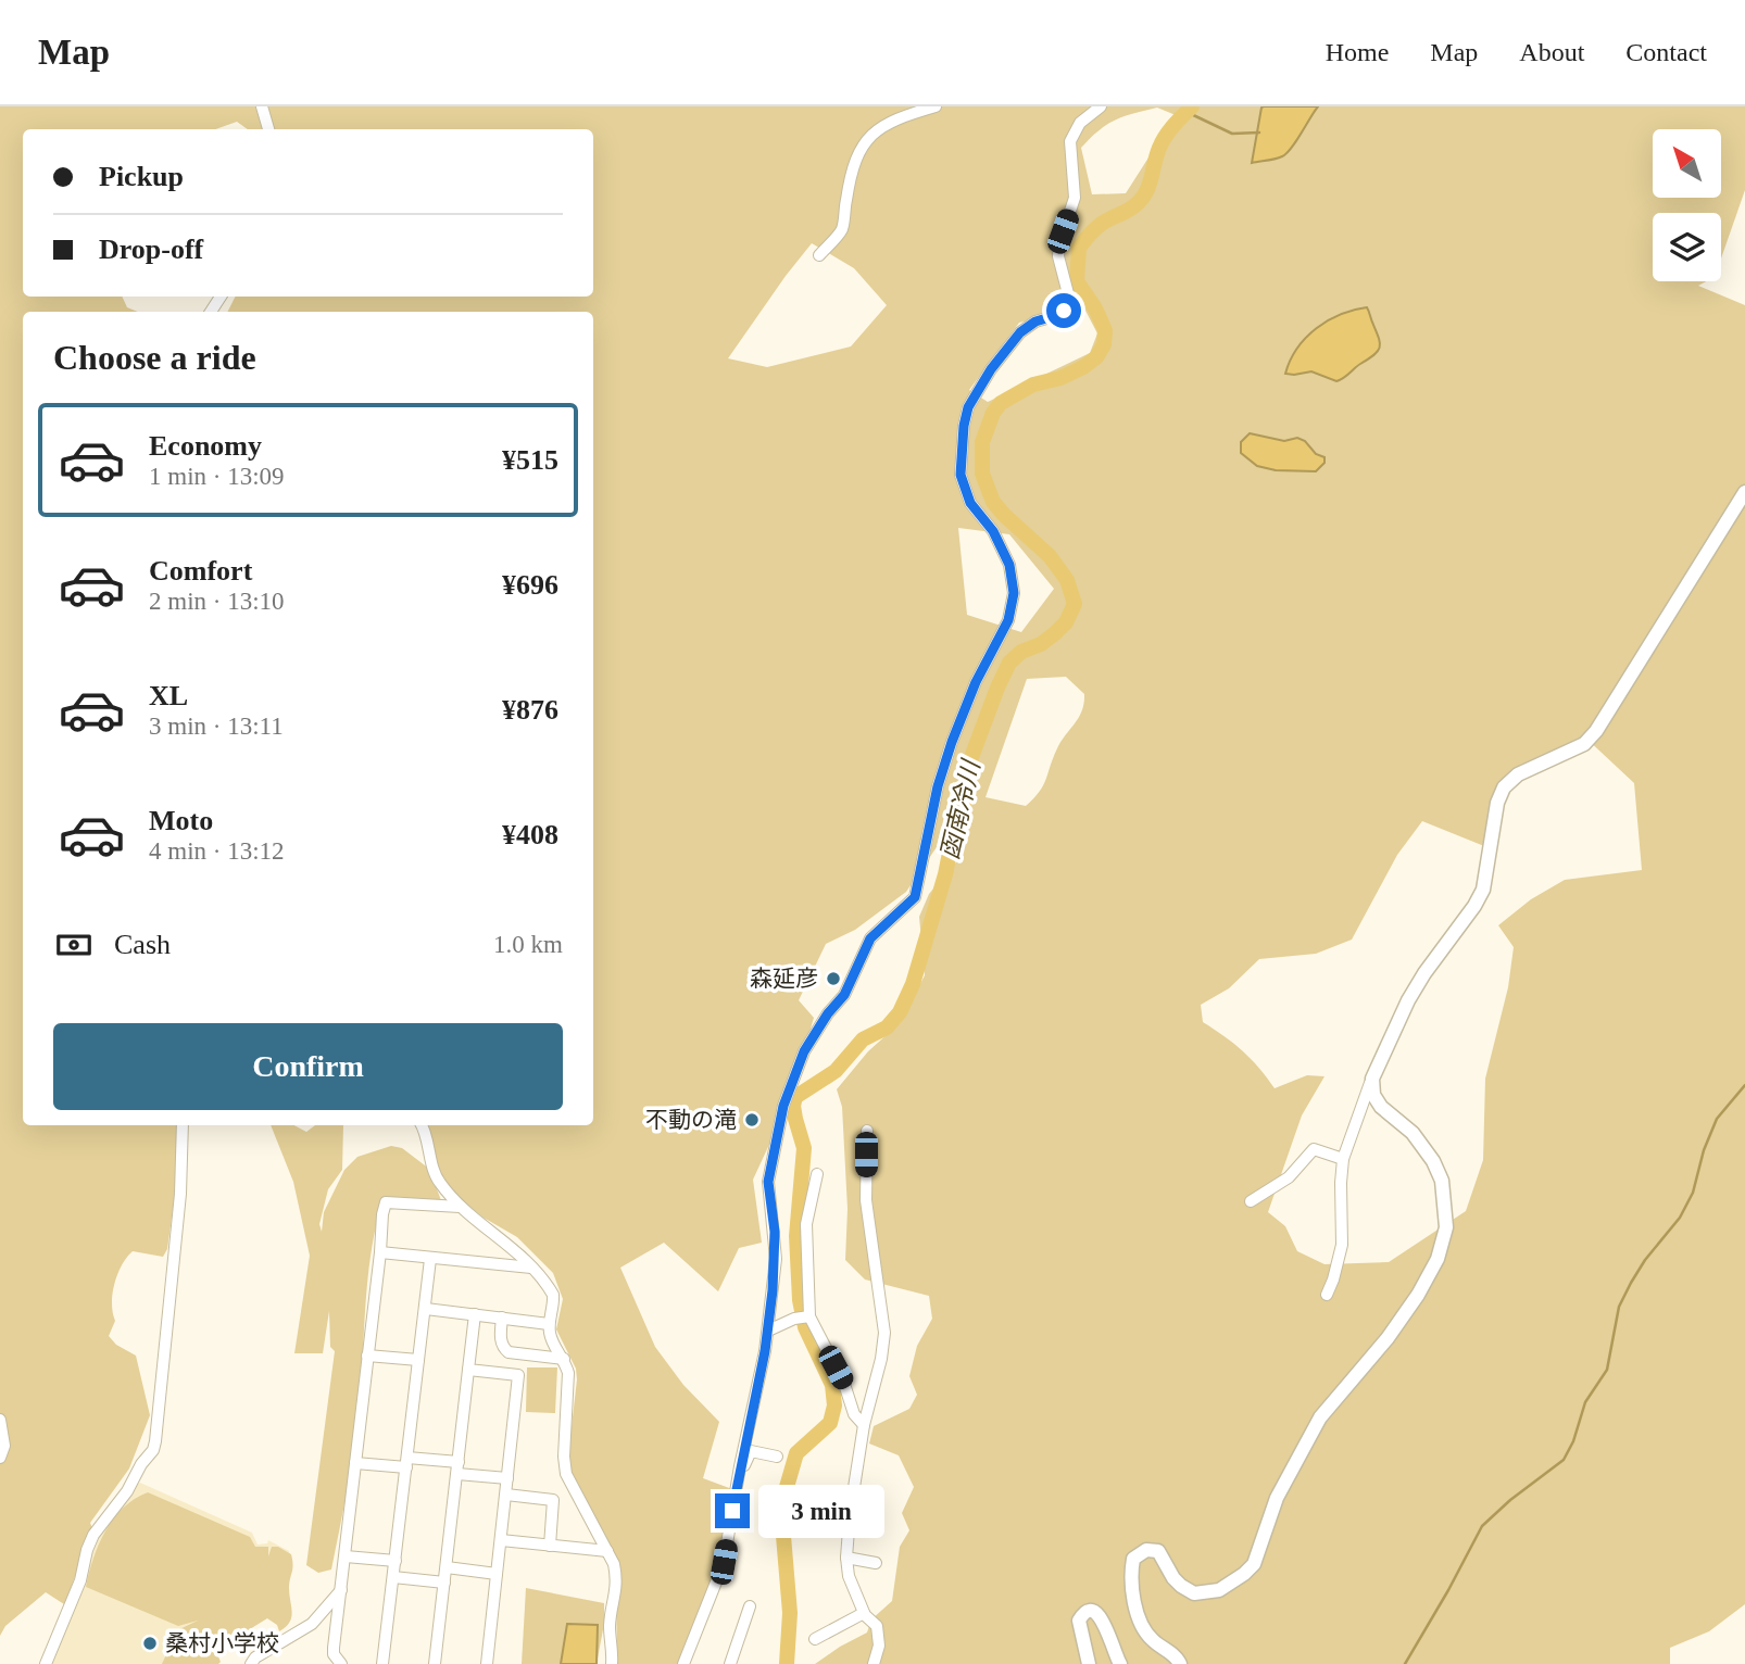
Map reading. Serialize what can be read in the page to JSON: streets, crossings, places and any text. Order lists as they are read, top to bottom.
{
  "water": ["函南冷川"],
  "places": ["森延彦", "不動の滝", "桑村小学校"],
  "north": "top left",
  "page": {
    "header": "Map",
    "nav": [
      "Home",
      "Map",
      "About",
      "Contact"
    ],
    "banner": ["Pickup", "Drop-off"],
    "heading": "Choose a ride",
    "list": [
      {
        "name": "Economy",
        "note": "1 min · 13:09",
        "value": "¥515"
      },
      {
        "name": "Comfort",
        "note": "2 min · 13:10",
        "value": "¥696"
      },
      {
        "name": "XL",
        "note": "3 min · 13:11",
        "value": "¥876"
      },
      {
        "name": "Moto",
        "note": "4 min · 13:12",
        "value": "¥408"
      }
    ],
    "pay": ["Cash", "1.0 km"],
    "buttons": "Confirm",
    "bubble": "3 min"
  }
}
